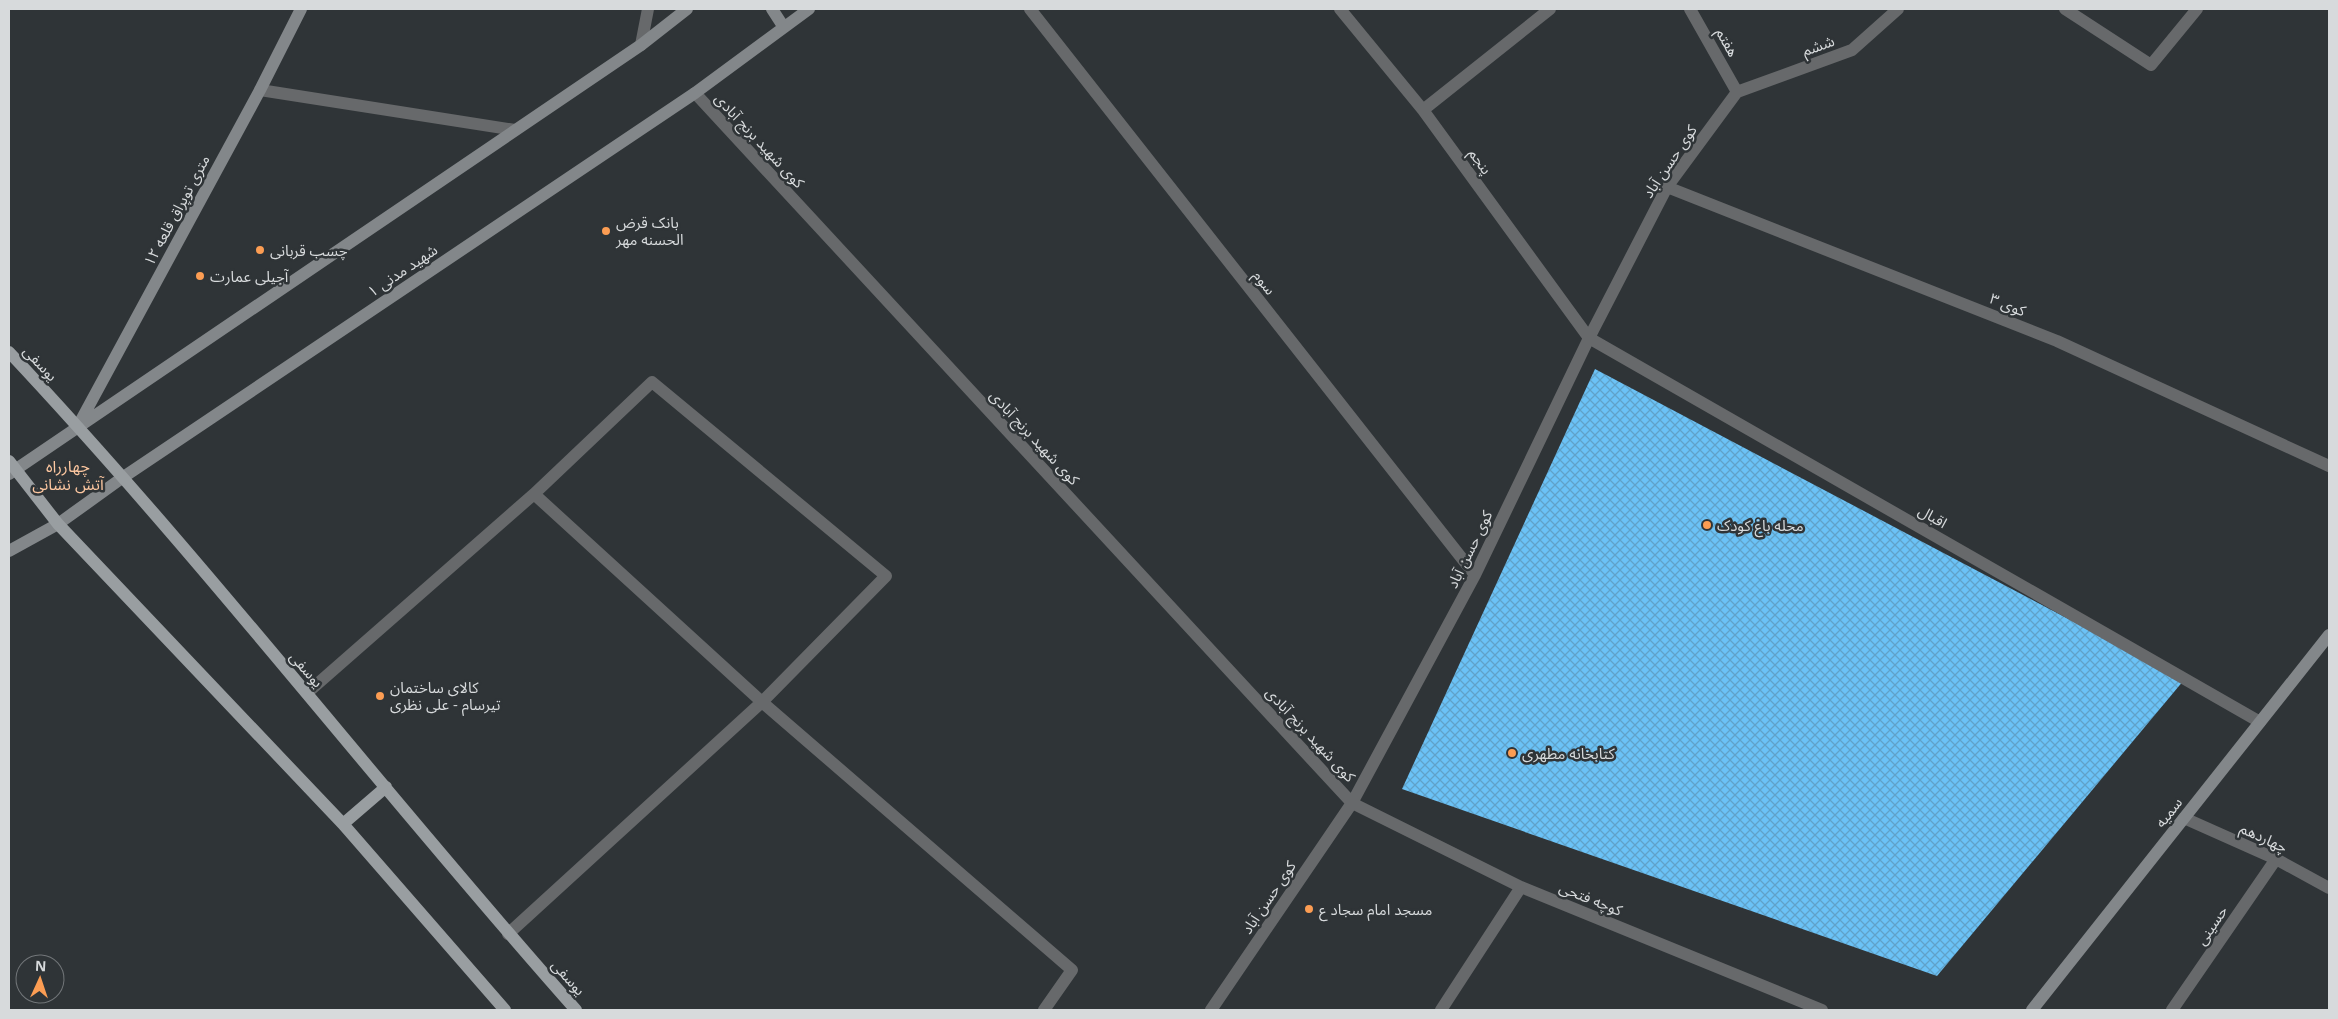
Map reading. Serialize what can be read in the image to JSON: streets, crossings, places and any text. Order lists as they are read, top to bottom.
{
  "streets": {
    "main road": [
      "۱۲ متری توپراق قلعه",
      "شهید مدنی ۱",
      "یوسفی",
      "سمیه"
    ],
    "street": [
      "هفتم",
      "ششم",
      "کوی شهید برنج آبادی",
      "پنجم",
      "کوی حسن آباد",
      "سوم",
      "کوی ۳",
      "اقبال",
      "چهاردهم",
      "کوچه فتحی",
      "حسینی"
    ]
  },
  "crossings": [
    ["هفتم", "ششم"],
    ["هفتم", "کوی حسن آباد"],
    ["ششم", "کوی حسن آباد"],
    ["کوی شهید برنج آبادی", "کوی حسن آباد"],
    ["کوی شهید برنج آبادی", "شهید مدنی ۱"],
    ["کوی شهید برنج آبادی", "کوچه فتحی"],
    ["پنجم", "کوی حسن آباد"],
    ["پنجم", "اقبال"],
    ["کوی حسن آباد", "سوم"],
    ["کوی حسن آباد", "کوی ۳"],
    ["کوی حسن آباد", "اقبال"],
    ["کوی حسن آباد", "کوچه فتحی"],
    ["۱۲ متری توپراق قلعه", "یوسفی"],
    ["شهید مدنی ۱", "یوسفی"],
    ["اقبال", "سمیه"],
    ["سمیه", "چهاردهم"],
    ["چهاردهم", "حسینی"]
  ],
  "districts": ["چهارراه آتش نشانی"],
  "places": [
    "بانک قرض الحسنه مهر",
    "چسب قربانی",
    "آجیلی عمارت",
    "محله باغ کودک",
    "کالای ساختمان تیرسام - علی نظری",
    "کتابخانه مطهری",
    "مسجد امام سجاد ع"
  ],
  "north": "top"
}
